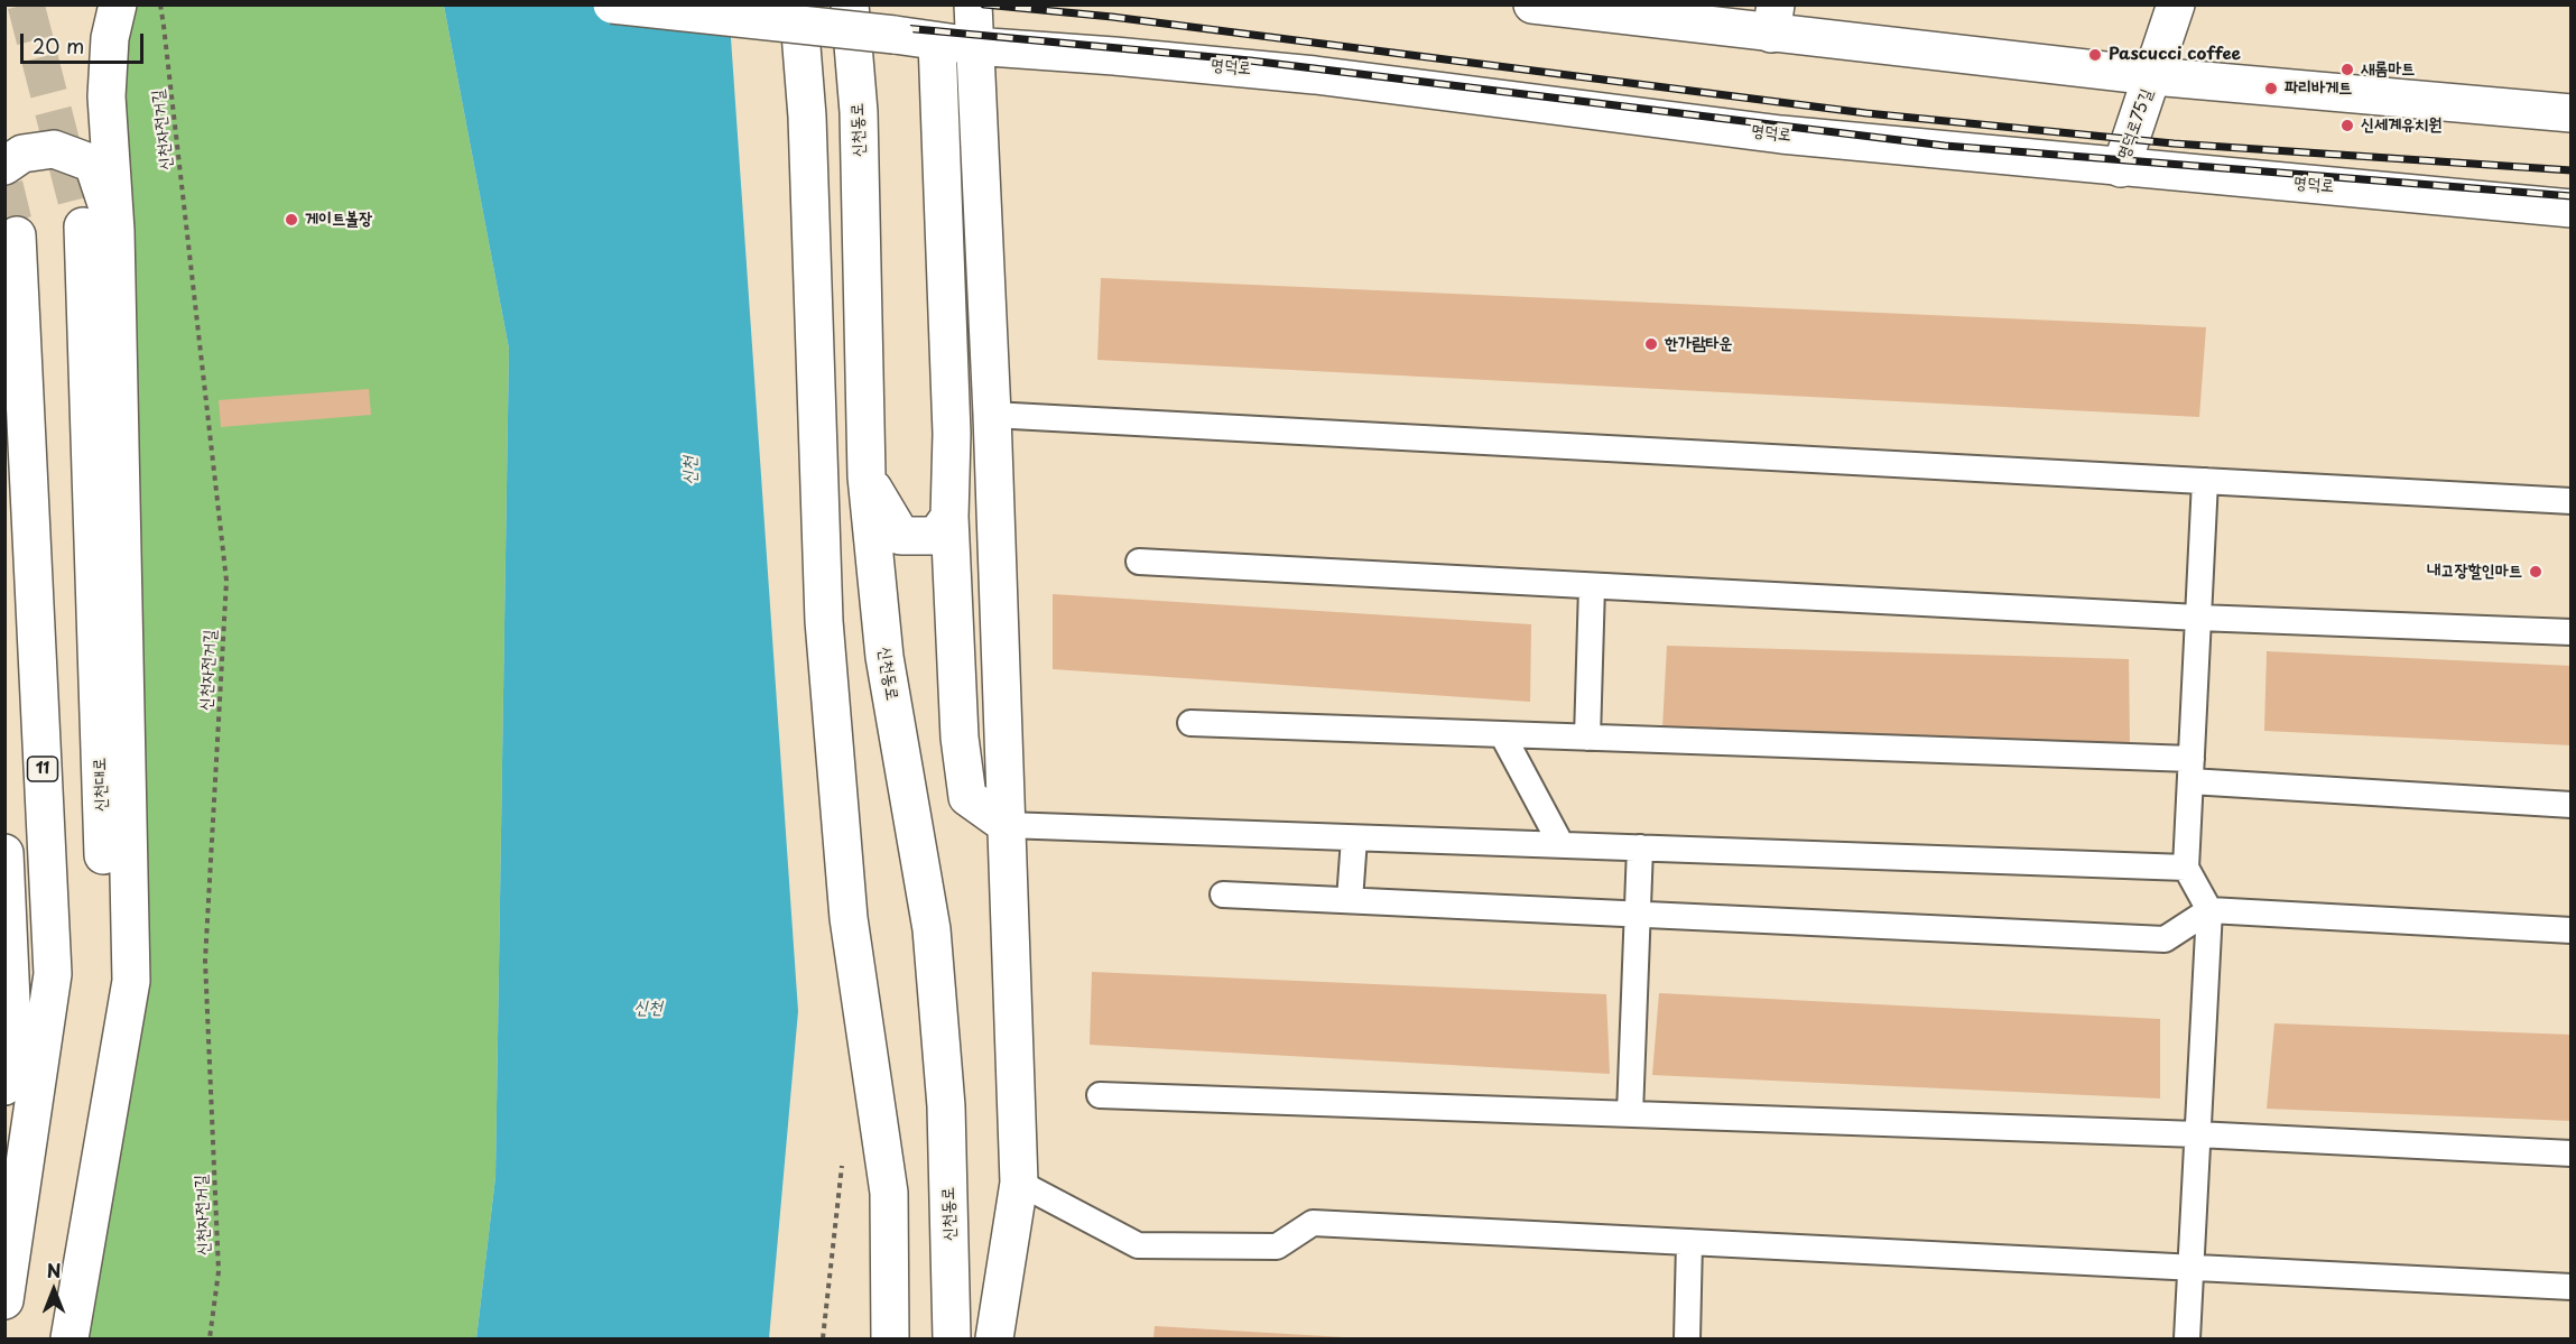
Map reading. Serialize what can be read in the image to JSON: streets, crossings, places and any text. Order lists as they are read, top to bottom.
{
  "streets": {
    "main road": [
      "명덕로",
      "명덕로75길",
      "신천동로",
      "11",
      "신천대로"
    ],
    "path": ["신천자전거길"]
  },
  "crossings": [
    ["명덕로", "명덕로75길"]
  ],
  "water": ["신천"],
  "places": [
    "Pascucci coffee",
    "새롬마트",
    "파리바게트",
    "신세계유치원",
    "게이트볼장",
    "한가람타운",
    "내고장할인마트"
  ],
  "scale_bar": "20 m",
  "north": "top"
}
